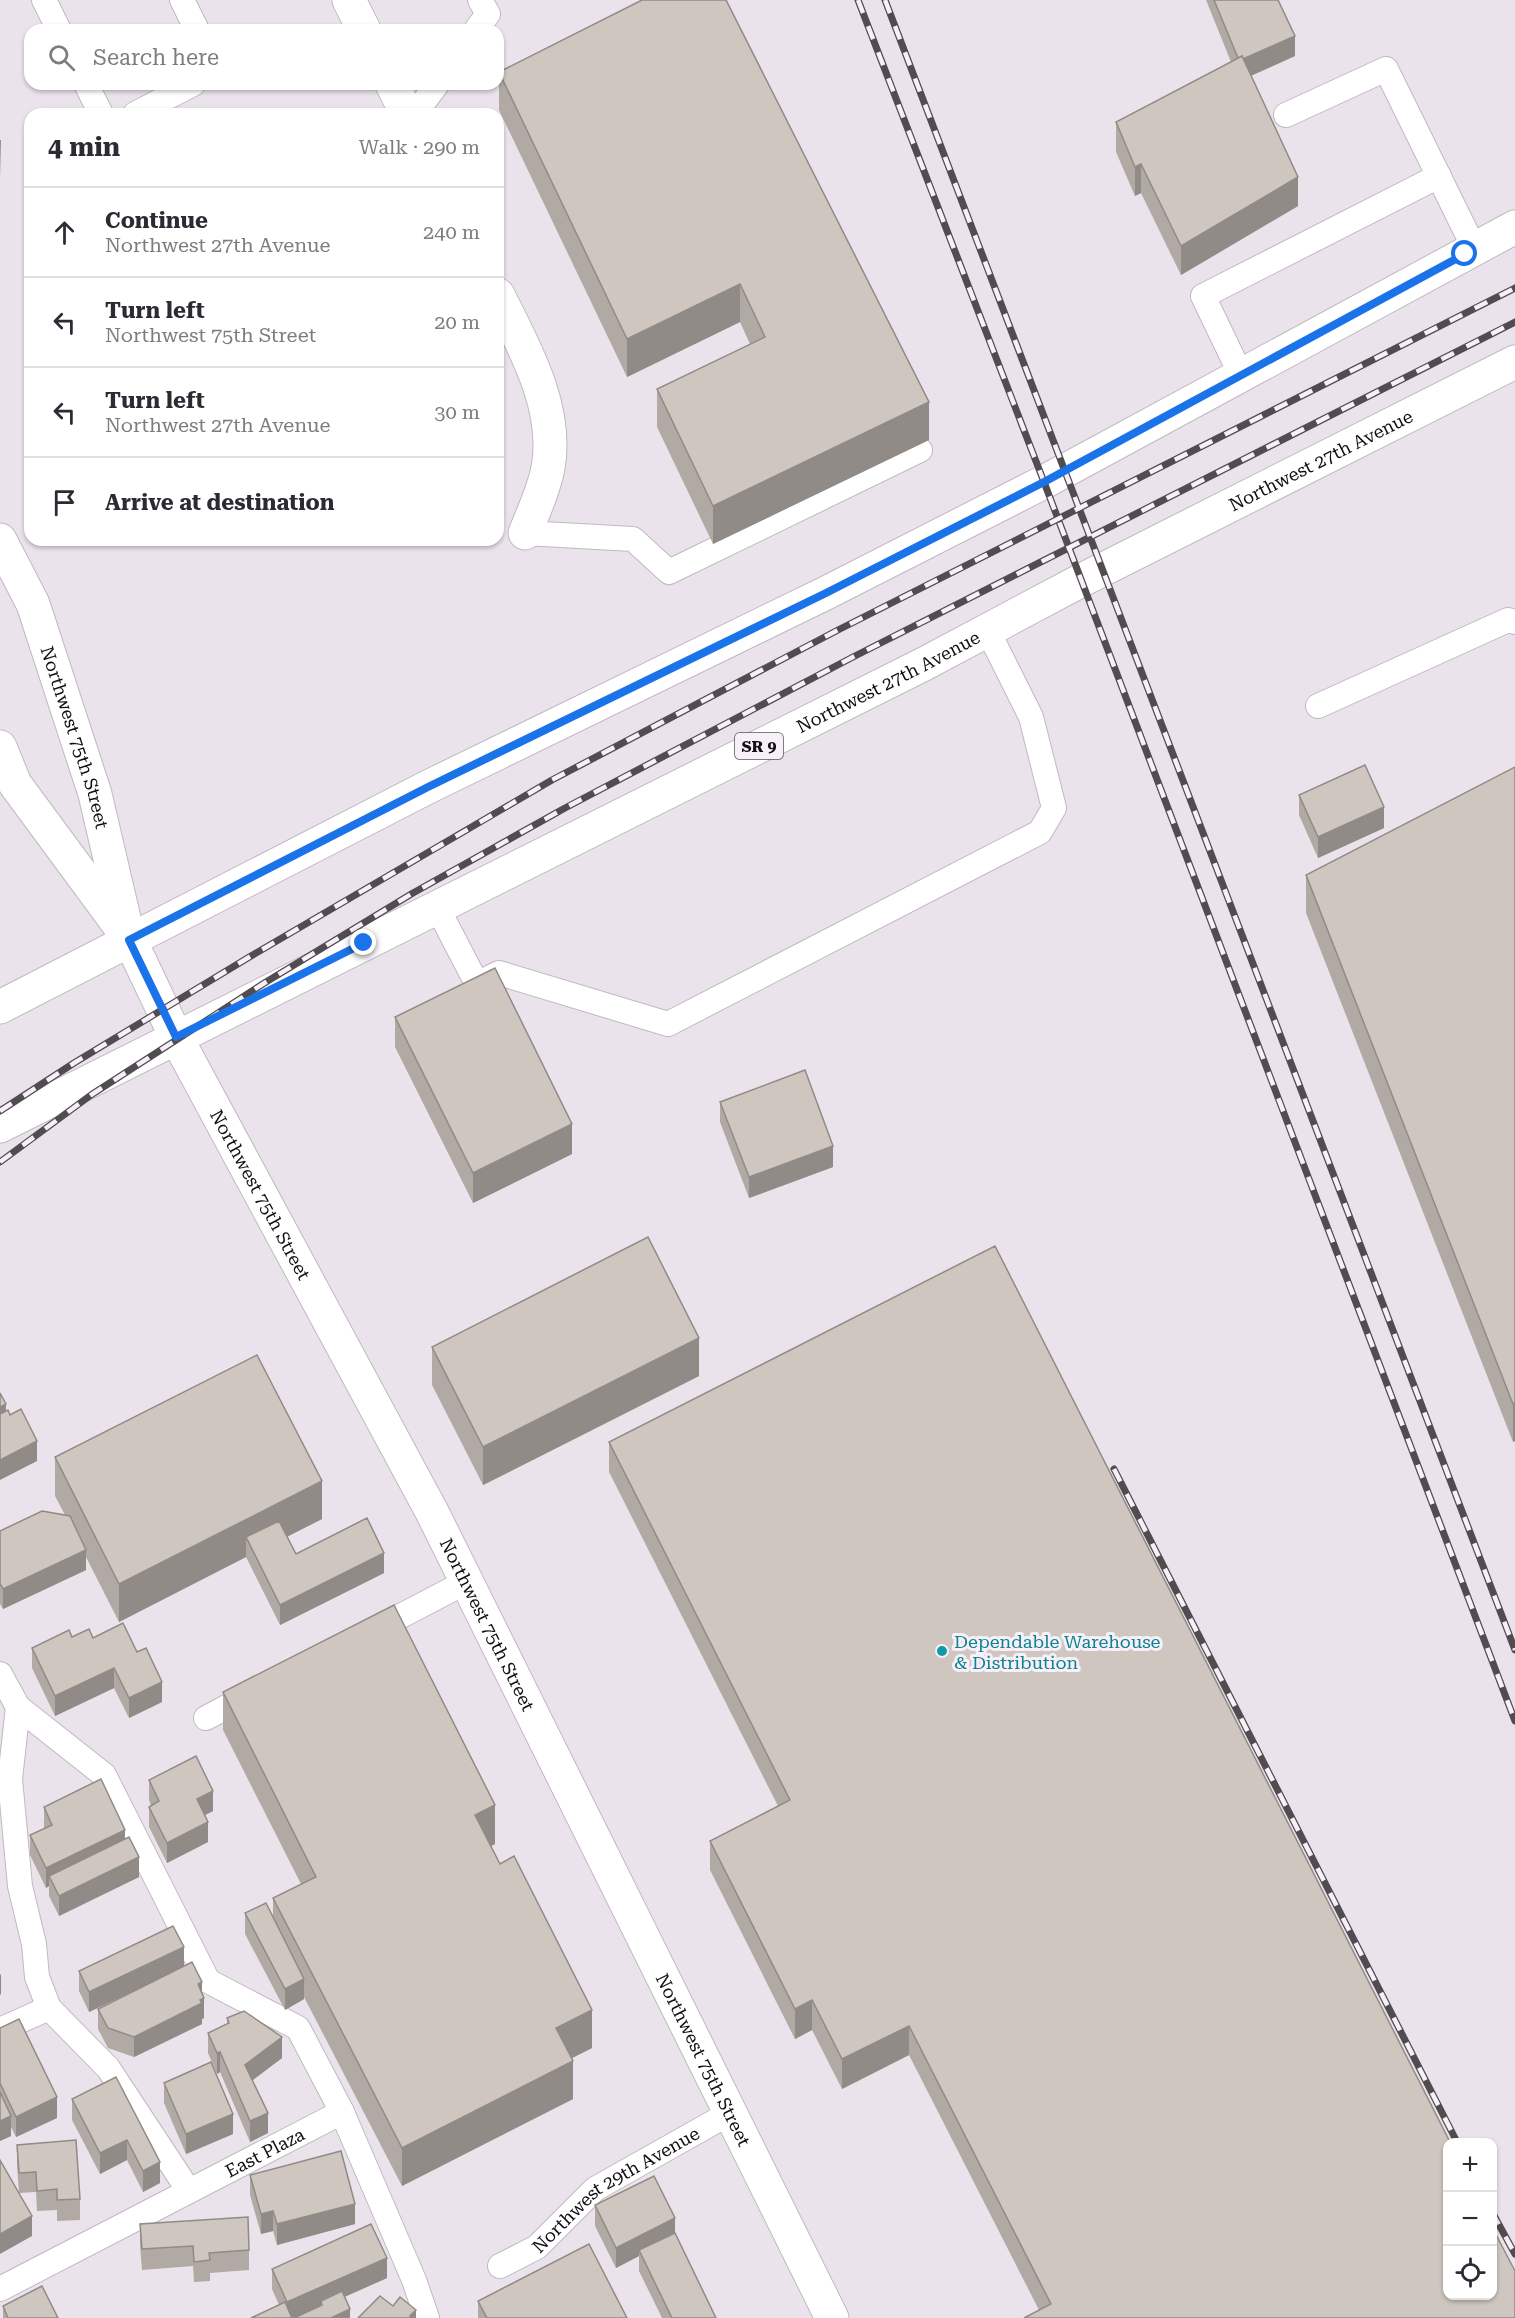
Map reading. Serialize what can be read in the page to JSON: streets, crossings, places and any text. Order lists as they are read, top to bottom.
{
  "streets": {
    "main road": ["Northwest 27th Avenue", "Northwest 75th Street", "SR 9"],
    "lane": ["East Plaza", "Northwest 29th Avenue"]
  },
  "crossings": [
    ["Northwest 27th Avenue", "Northwest 75th Street"],
    ["Northwest 75th Street", "Northwest 29th Avenue"]
  ],
  "places": ["Dependable Warehouse & Distribution"],
  "page": {
    "search": "Search here",
    "heading": ["4 min", "Walk · 290 m"],
    "list": [
      ["Continue", "Northwest 27th Avenue", "240 m"],
      ["Turn left", "Northwest 75th Street", "20 m"],
      ["Turn left", "Northwest 27th Avenue", "30 m"],
      "Arrive at destination"
    ],
    "map_buttons": ["+", "−"]
  }
}
